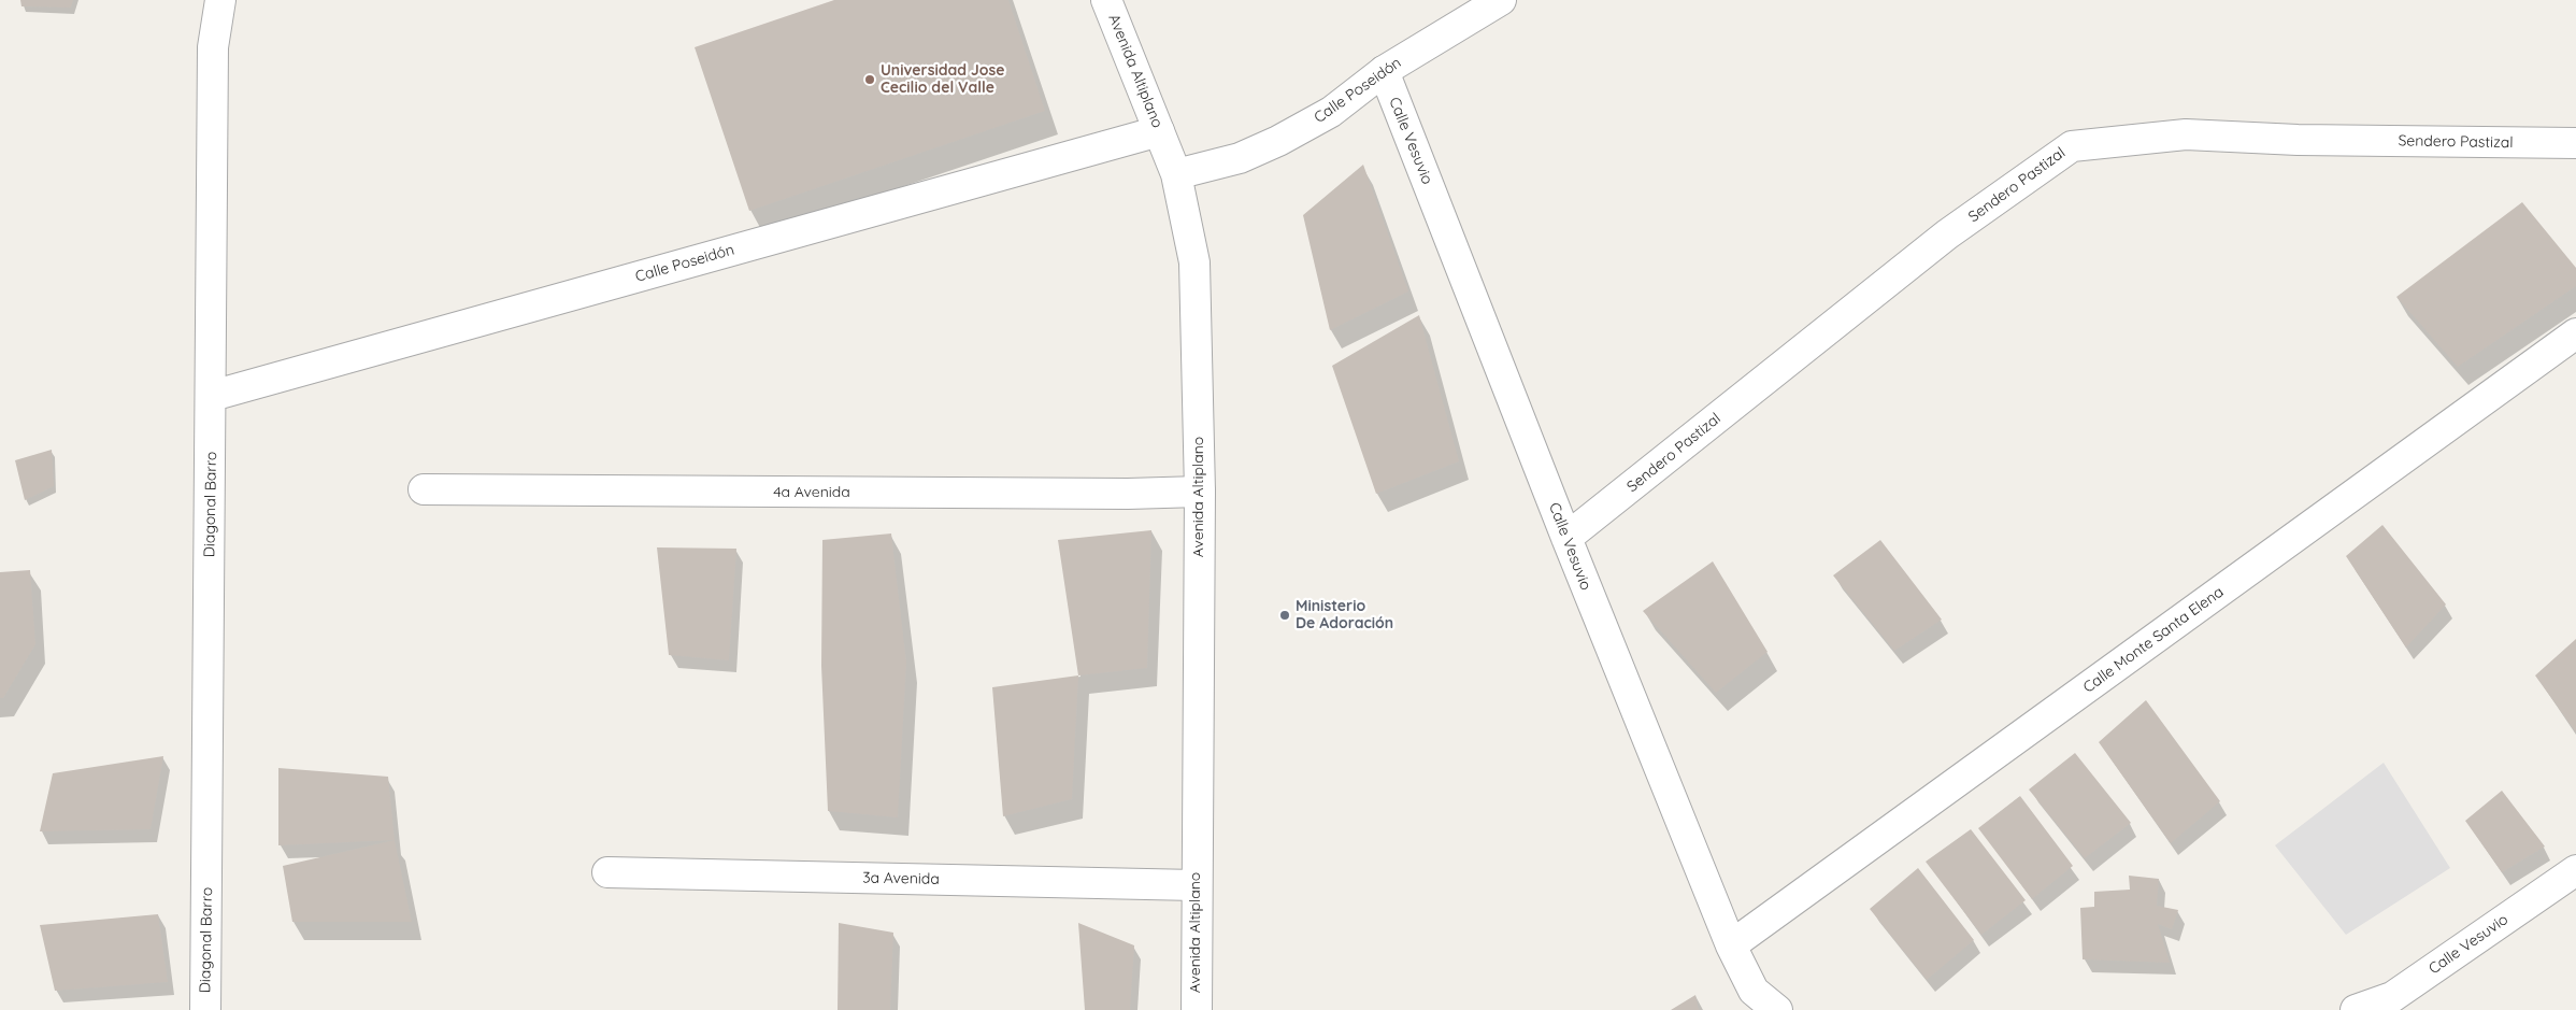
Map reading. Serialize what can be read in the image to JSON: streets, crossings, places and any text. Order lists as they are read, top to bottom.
{
  "streets": {
    "street": [
      "Avenida Altiplano",
      "Calle Poseidón",
      "Calle Vesuvio",
      "Sendero Pastizal",
      "4a Avenida",
      "Diagonal Barro",
      "Calle Monte Santa Elena",
      "3a Avenida"
    ]
  },
  "crossings": [
    ["Avenida Altiplano", "Calle Poseidón"],
    ["Avenida Altiplano", "4a Avenida"],
    ["Avenida Altiplano", "3a Avenida"],
    ["Calle Poseidón", "Calle Vesuvio"],
    ["Calle Poseidón", "Diagonal Barro"],
    ["Calle Vesuvio", "Sendero Pastizal"],
    ["Calle Vesuvio", "Calle Monte Santa Elena"]
  ],
  "places": ["Universidad Jose Cecilio del Valle", "Ministerio De Adoración"]
}
